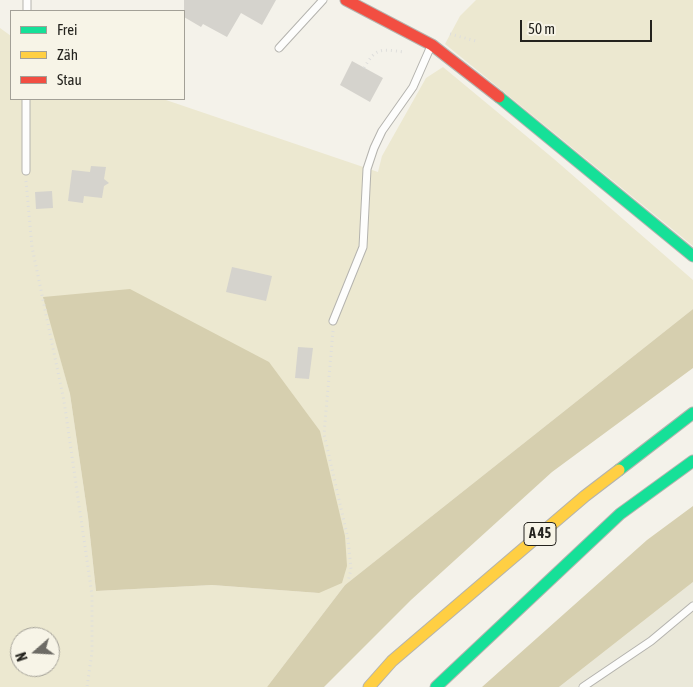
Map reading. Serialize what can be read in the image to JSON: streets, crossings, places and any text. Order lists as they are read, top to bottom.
{
  "streets": {
    "main road": ["A 45"]
  },
  "legend": ["Frei", "Zäh", "Stau"],
  "scale_bar": "50 m",
  "north": "left"
}
